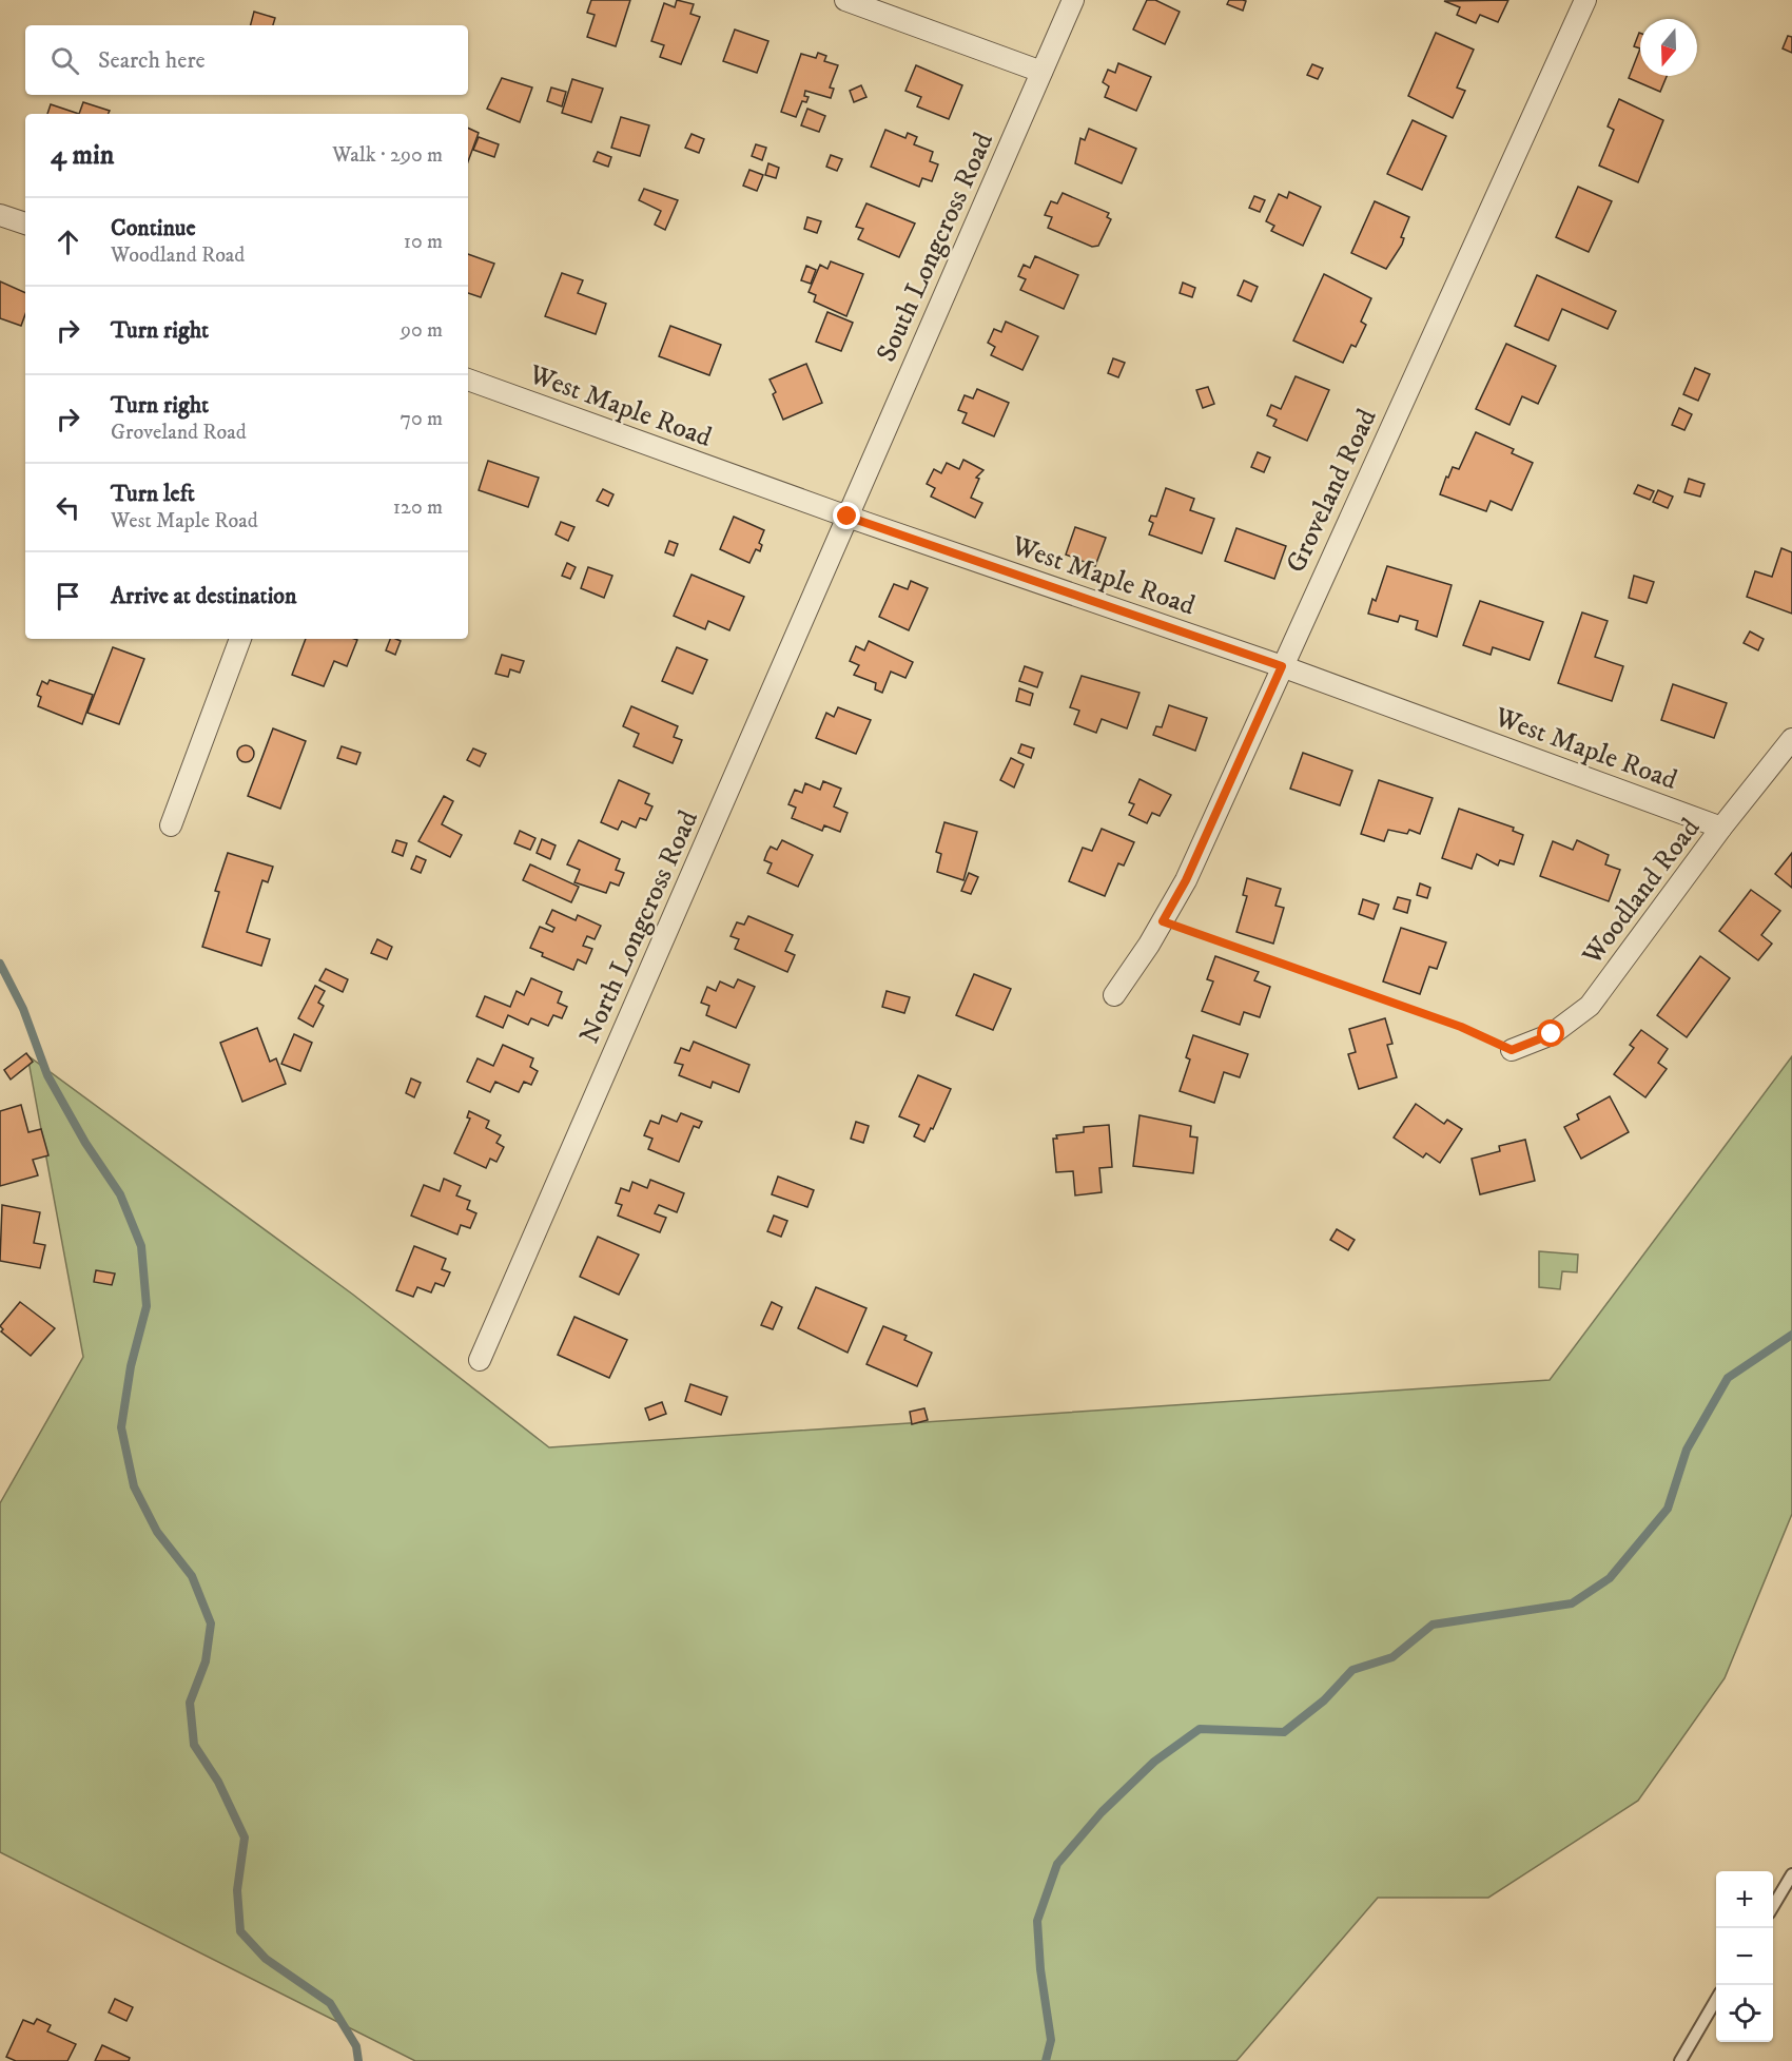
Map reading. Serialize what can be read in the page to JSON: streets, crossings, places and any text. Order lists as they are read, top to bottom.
{
  "streets": {
    "street": [
      "South Longcross Road",
      "West Maple Road",
      "Groveland Road",
      "Woodland Road",
      "North Longcross Road"
    ]
  },
  "crossings": [
    ["South Longcross Road", "West Maple Road"],
    ["South Longcross Road", "North Longcross Road"],
    ["West Maple Road", "Groveland Road"],
    ["West Maple Road", "Woodland Road"],
    ["West Maple Road", "North Longcross Road"]
  ],
  "north": "bottom",
  "page": {
    "search": "Search here",
    "heading": ["4 min", "Walk · 290 m"],
    "list": [
      ["Continue", "Woodland Road", "10 m"],
      ["Turn right", "90 m"],
      ["Turn right", "Groveland Road", "70 m"],
      ["Turn left", "West Maple Road", "120 m"],
      "Arrive at destination"
    ],
    "map_buttons": ["+", "−"]
  }
}
